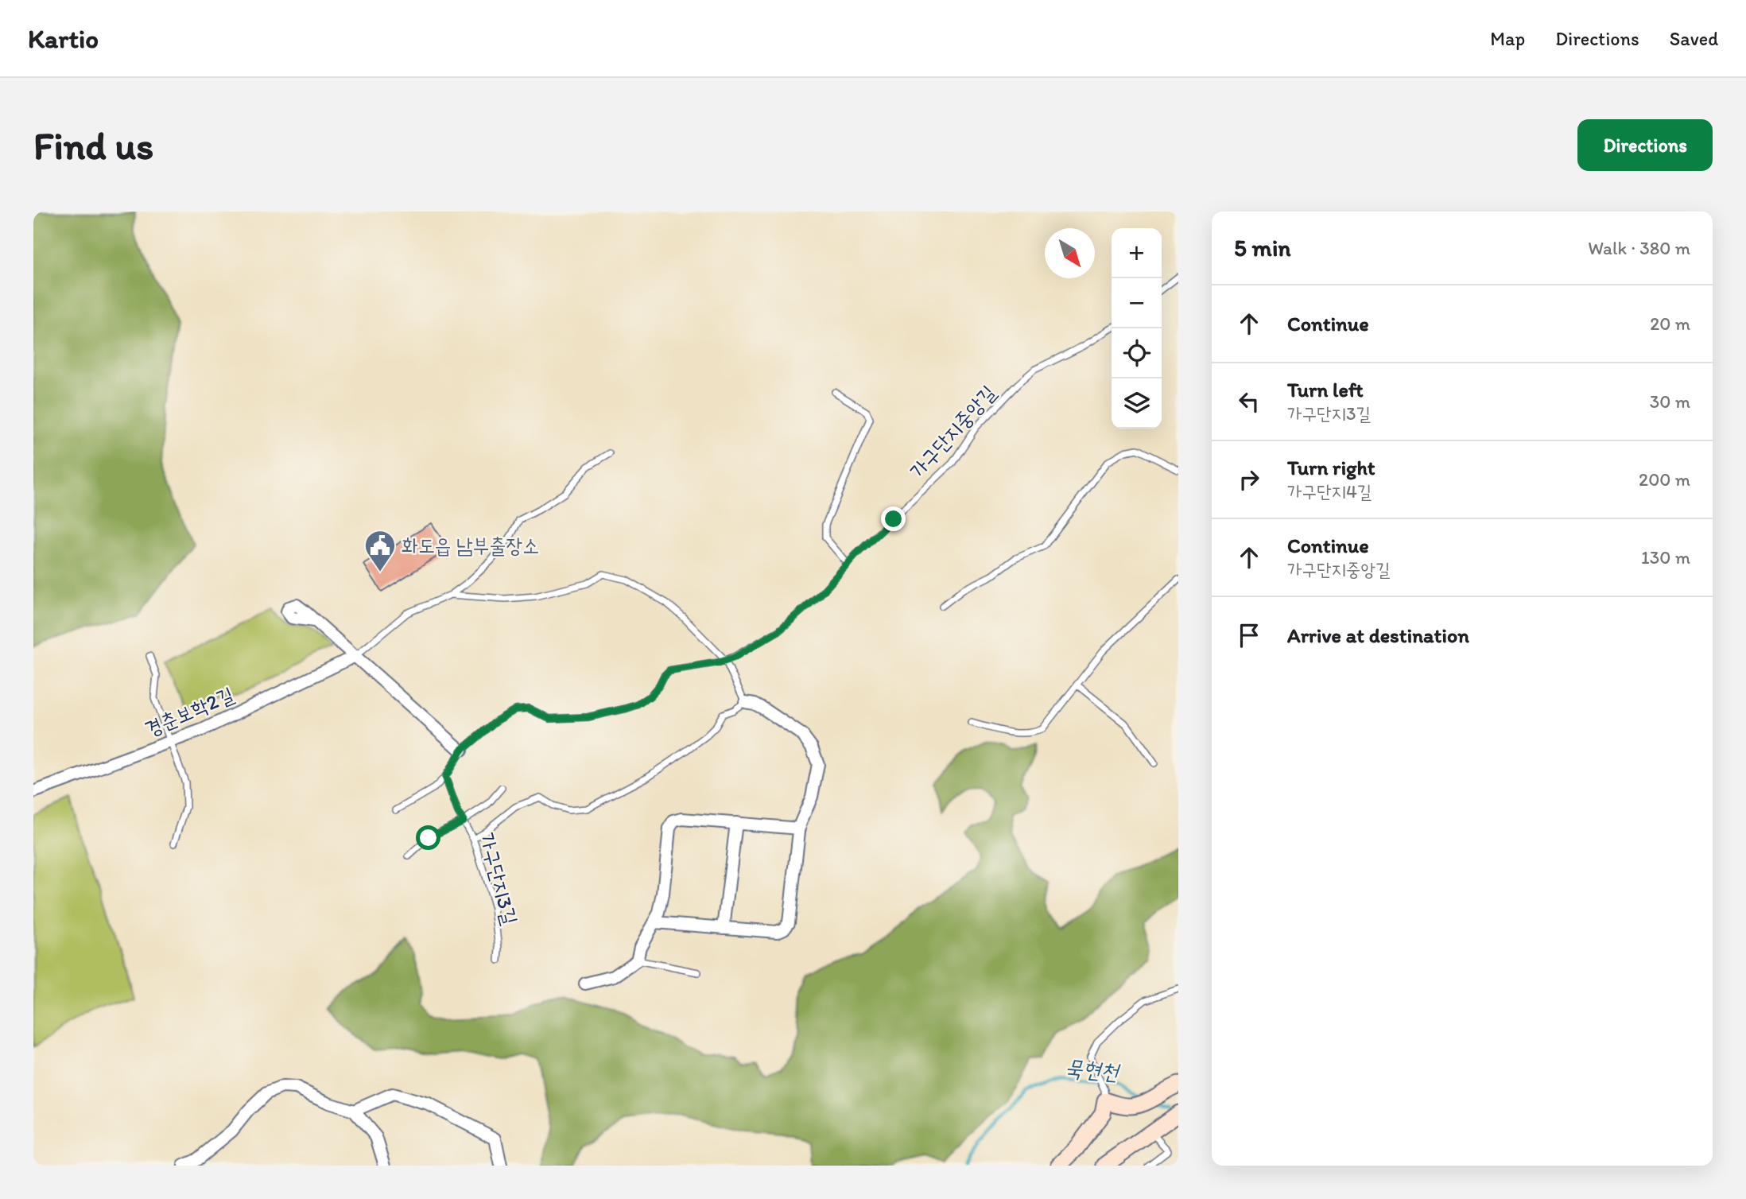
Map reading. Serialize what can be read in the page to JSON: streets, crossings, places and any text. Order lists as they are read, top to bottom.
{
  "streets": {
    "street": ["경춘보학2길"],
    "lane": ["가구단지중앙길", "가구단지3길"]
  },
  "crossings": [
    ["가구단지중앙길", "가구단지3길"]
  ],
  "water": ["묵현천"],
  "places": {
    "public building": ["화도읍 남부출장소"]
  },
  "north": "bottom right",
  "page": {
    "header": "Kartio",
    "nav": ["Map", "Directions", "Saved"],
    "buttons": "Directions",
    "title": "Find us",
    "heading": ["5 min", "Walk · 380 m"],
    "map_buttons": ["+", "−"],
    "list": [
      ["Continue", "20 m"],
      ["Turn left", "가구단지3길", "30 m"],
      ["Turn right", "가구단지4길", "200 m"],
      ["Continue", "가구단지중앙길", "130 m"],
      "Arrive at destination"
    ]
  }
}
